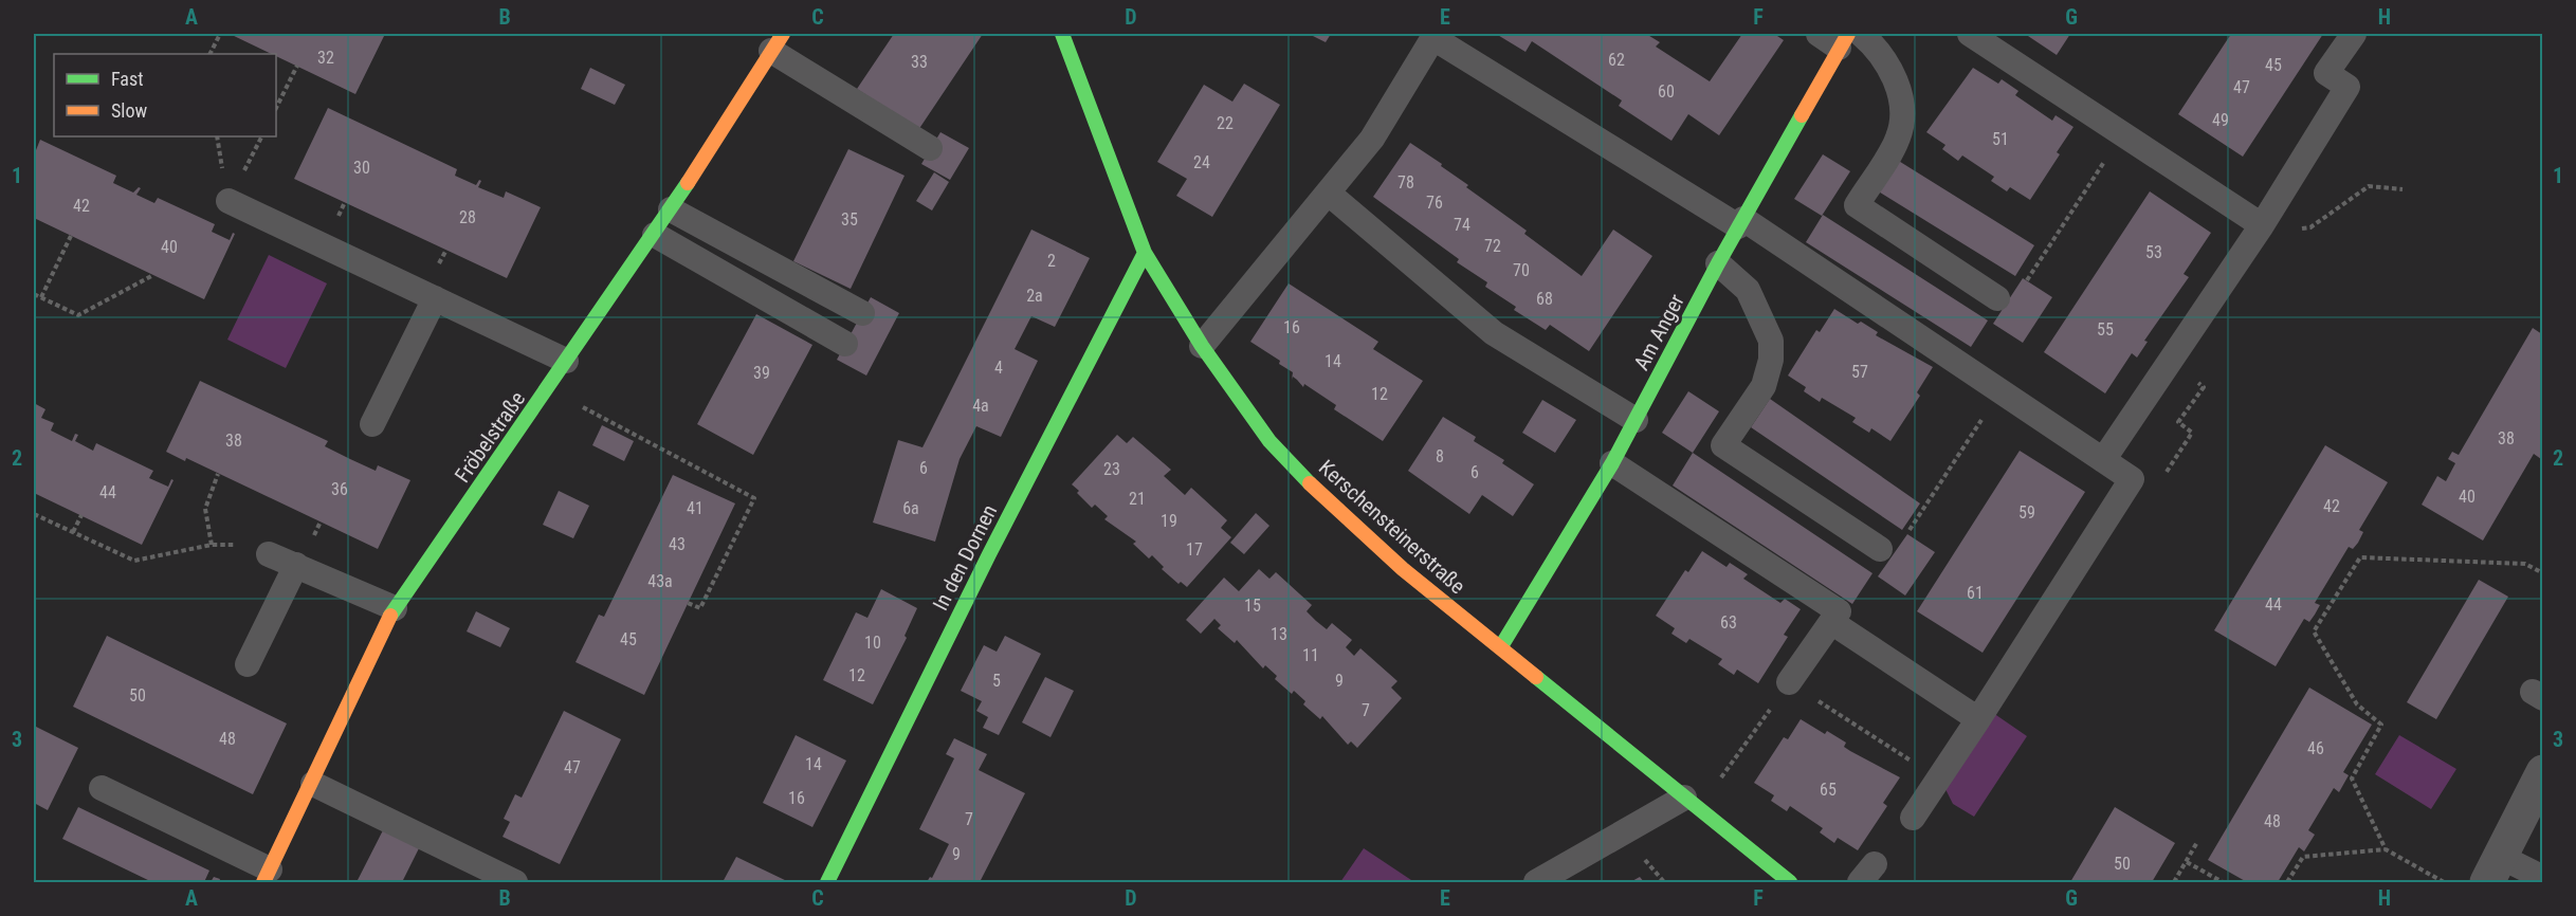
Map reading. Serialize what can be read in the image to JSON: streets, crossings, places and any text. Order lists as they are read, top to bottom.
{
  "streets": {
    "street": [
      "Am Anger",
      "Fröbelstraße",
      "Kerschensteinerstraße",
      "In den Dornen"
    ]
  },
  "crossings": [
    ["Am Anger", "Kerschensteinerstraße"],
    ["Kerschensteinerstraße", "In den Dornen"]
  ],
  "house_numbers": [
    "32",
    "62",
    "33",
    "45",
    "47",
    "60",
    "49",
    "22",
    "51",
    "24",
    "30",
    "78",
    "76",
    "42",
    "28",
    "35",
    "74",
    "72",
    "40",
    "53",
    "2",
    "70",
    "2a",
    "68",
    "16",
    "55",
    "14",
    "4",
    "57",
    "39",
    "12",
    "4a",
    "38",
    "38",
    "8",
    "6",
    "23",
    "6",
    "36",
    "44",
    "40",
    "21",
    "42",
    "41",
    "6a",
    "59",
    "19",
    "43",
    "17",
    "43a",
    "61",
    "44",
    "15",
    "63",
    "13",
    "45",
    "10",
    "11",
    "12",
    "5",
    "9",
    "50",
    "7",
    "48",
    "46",
    "14",
    "47",
    "65",
    "16",
    "7",
    "48",
    "9",
    "50"
  ],
  "legend": ["Fast", "Slow"],
  "grid": {
    "columns": [
      "A",
      "B",
      "C",
      "D",
      "E",
      "F",
      "G",
      "H"
    ],
    "rows": ["1", "2", "3"]
  }
}
